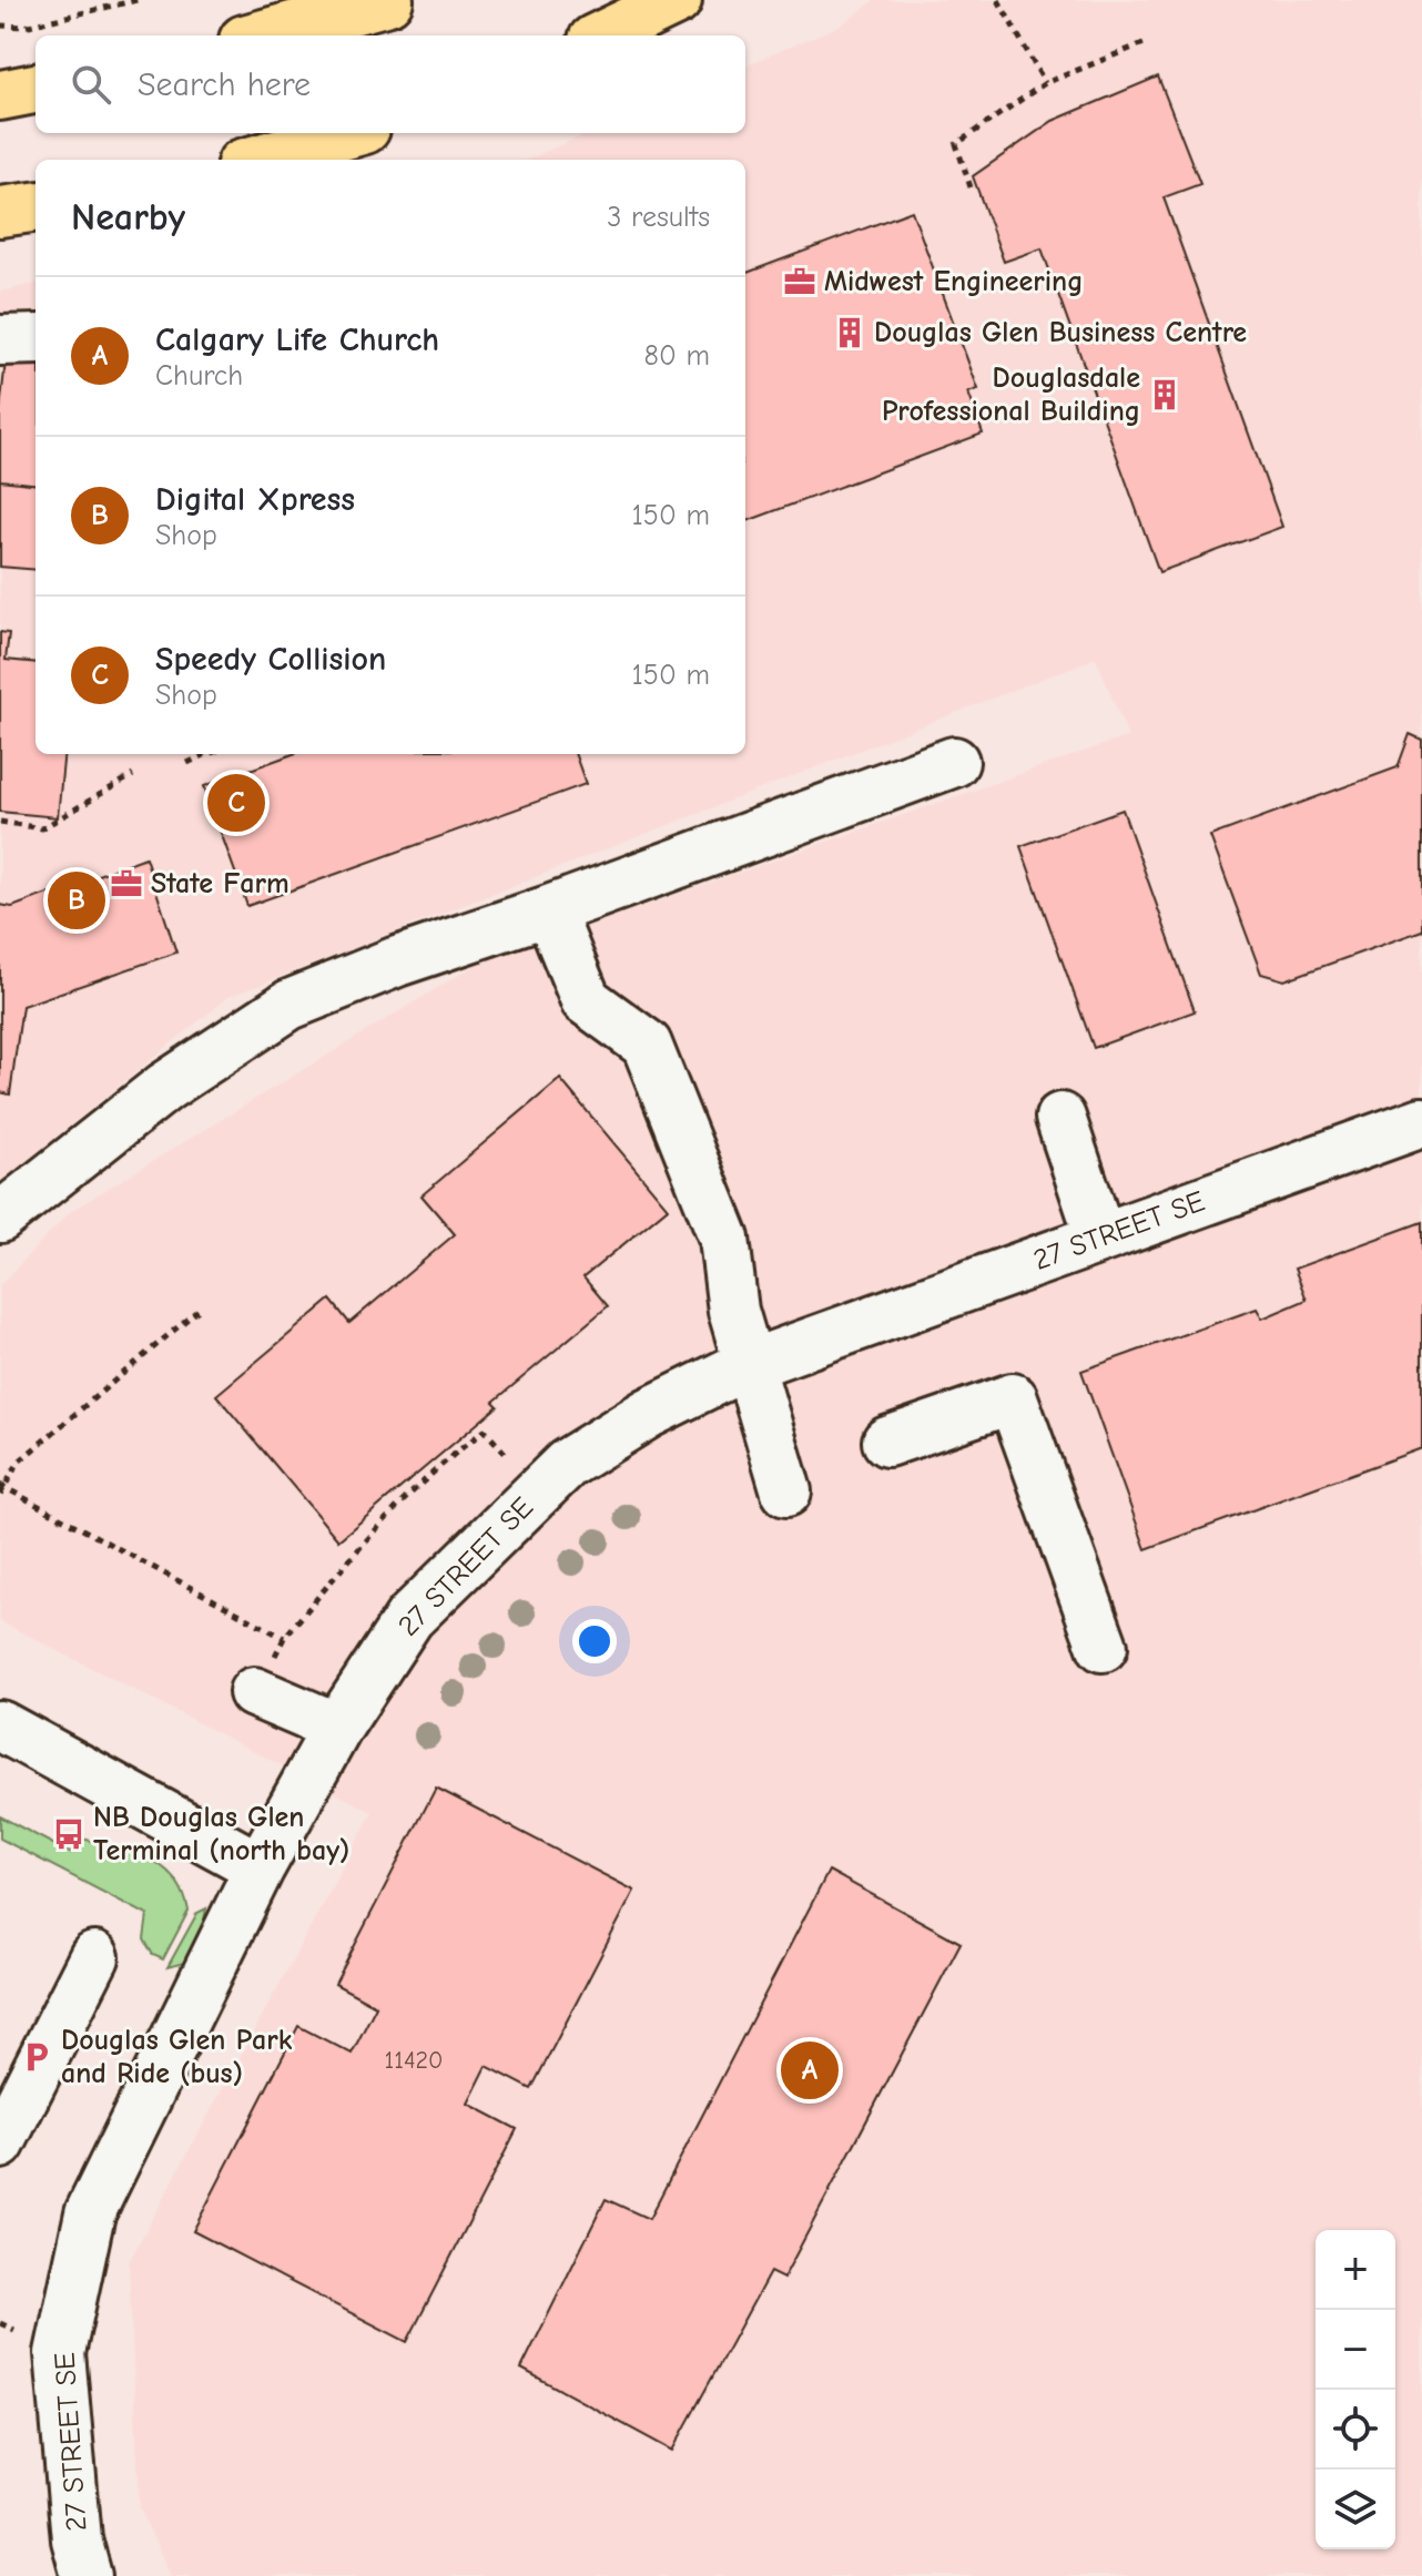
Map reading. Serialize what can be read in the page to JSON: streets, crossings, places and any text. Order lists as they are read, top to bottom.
{
  "streets": {
    "street": ["27 STREET SE"]
  },
  "places": {
    "office": ["Midwest Engineering", "State Farm"],
    "building": ["Douglas Glen Business Centre", "Douglasdale Professional Building"],
    "bus stop": ["NB Douglas Glen Terminal (north bay)"],
    "parking": ["Douglas Glen Park and Ride (bus)"]
  },
  "house_numbers": ["11420"],
  "page": {
    "search": "Search here",
    "heading": ["Nearby", "3 results"],
    "list": [
      {
        "mark": "A",
        "name": "Calgary Life Church",
        "note": "Church",
        "value": "80 m"
      },
      {
        "mark": "B",
        "name": "Digital Xpress",
        "note": "Shop",
        "value": "150 m"
      },
      {
        "mark": "C",
        "name": "Speedy Collision",
        "note": "Shop",
        "value": "150 m"
      }
    ],
    "pins": ["C", "B", "A"],
    "map_buttons": ["+", "−"]
  }
}
